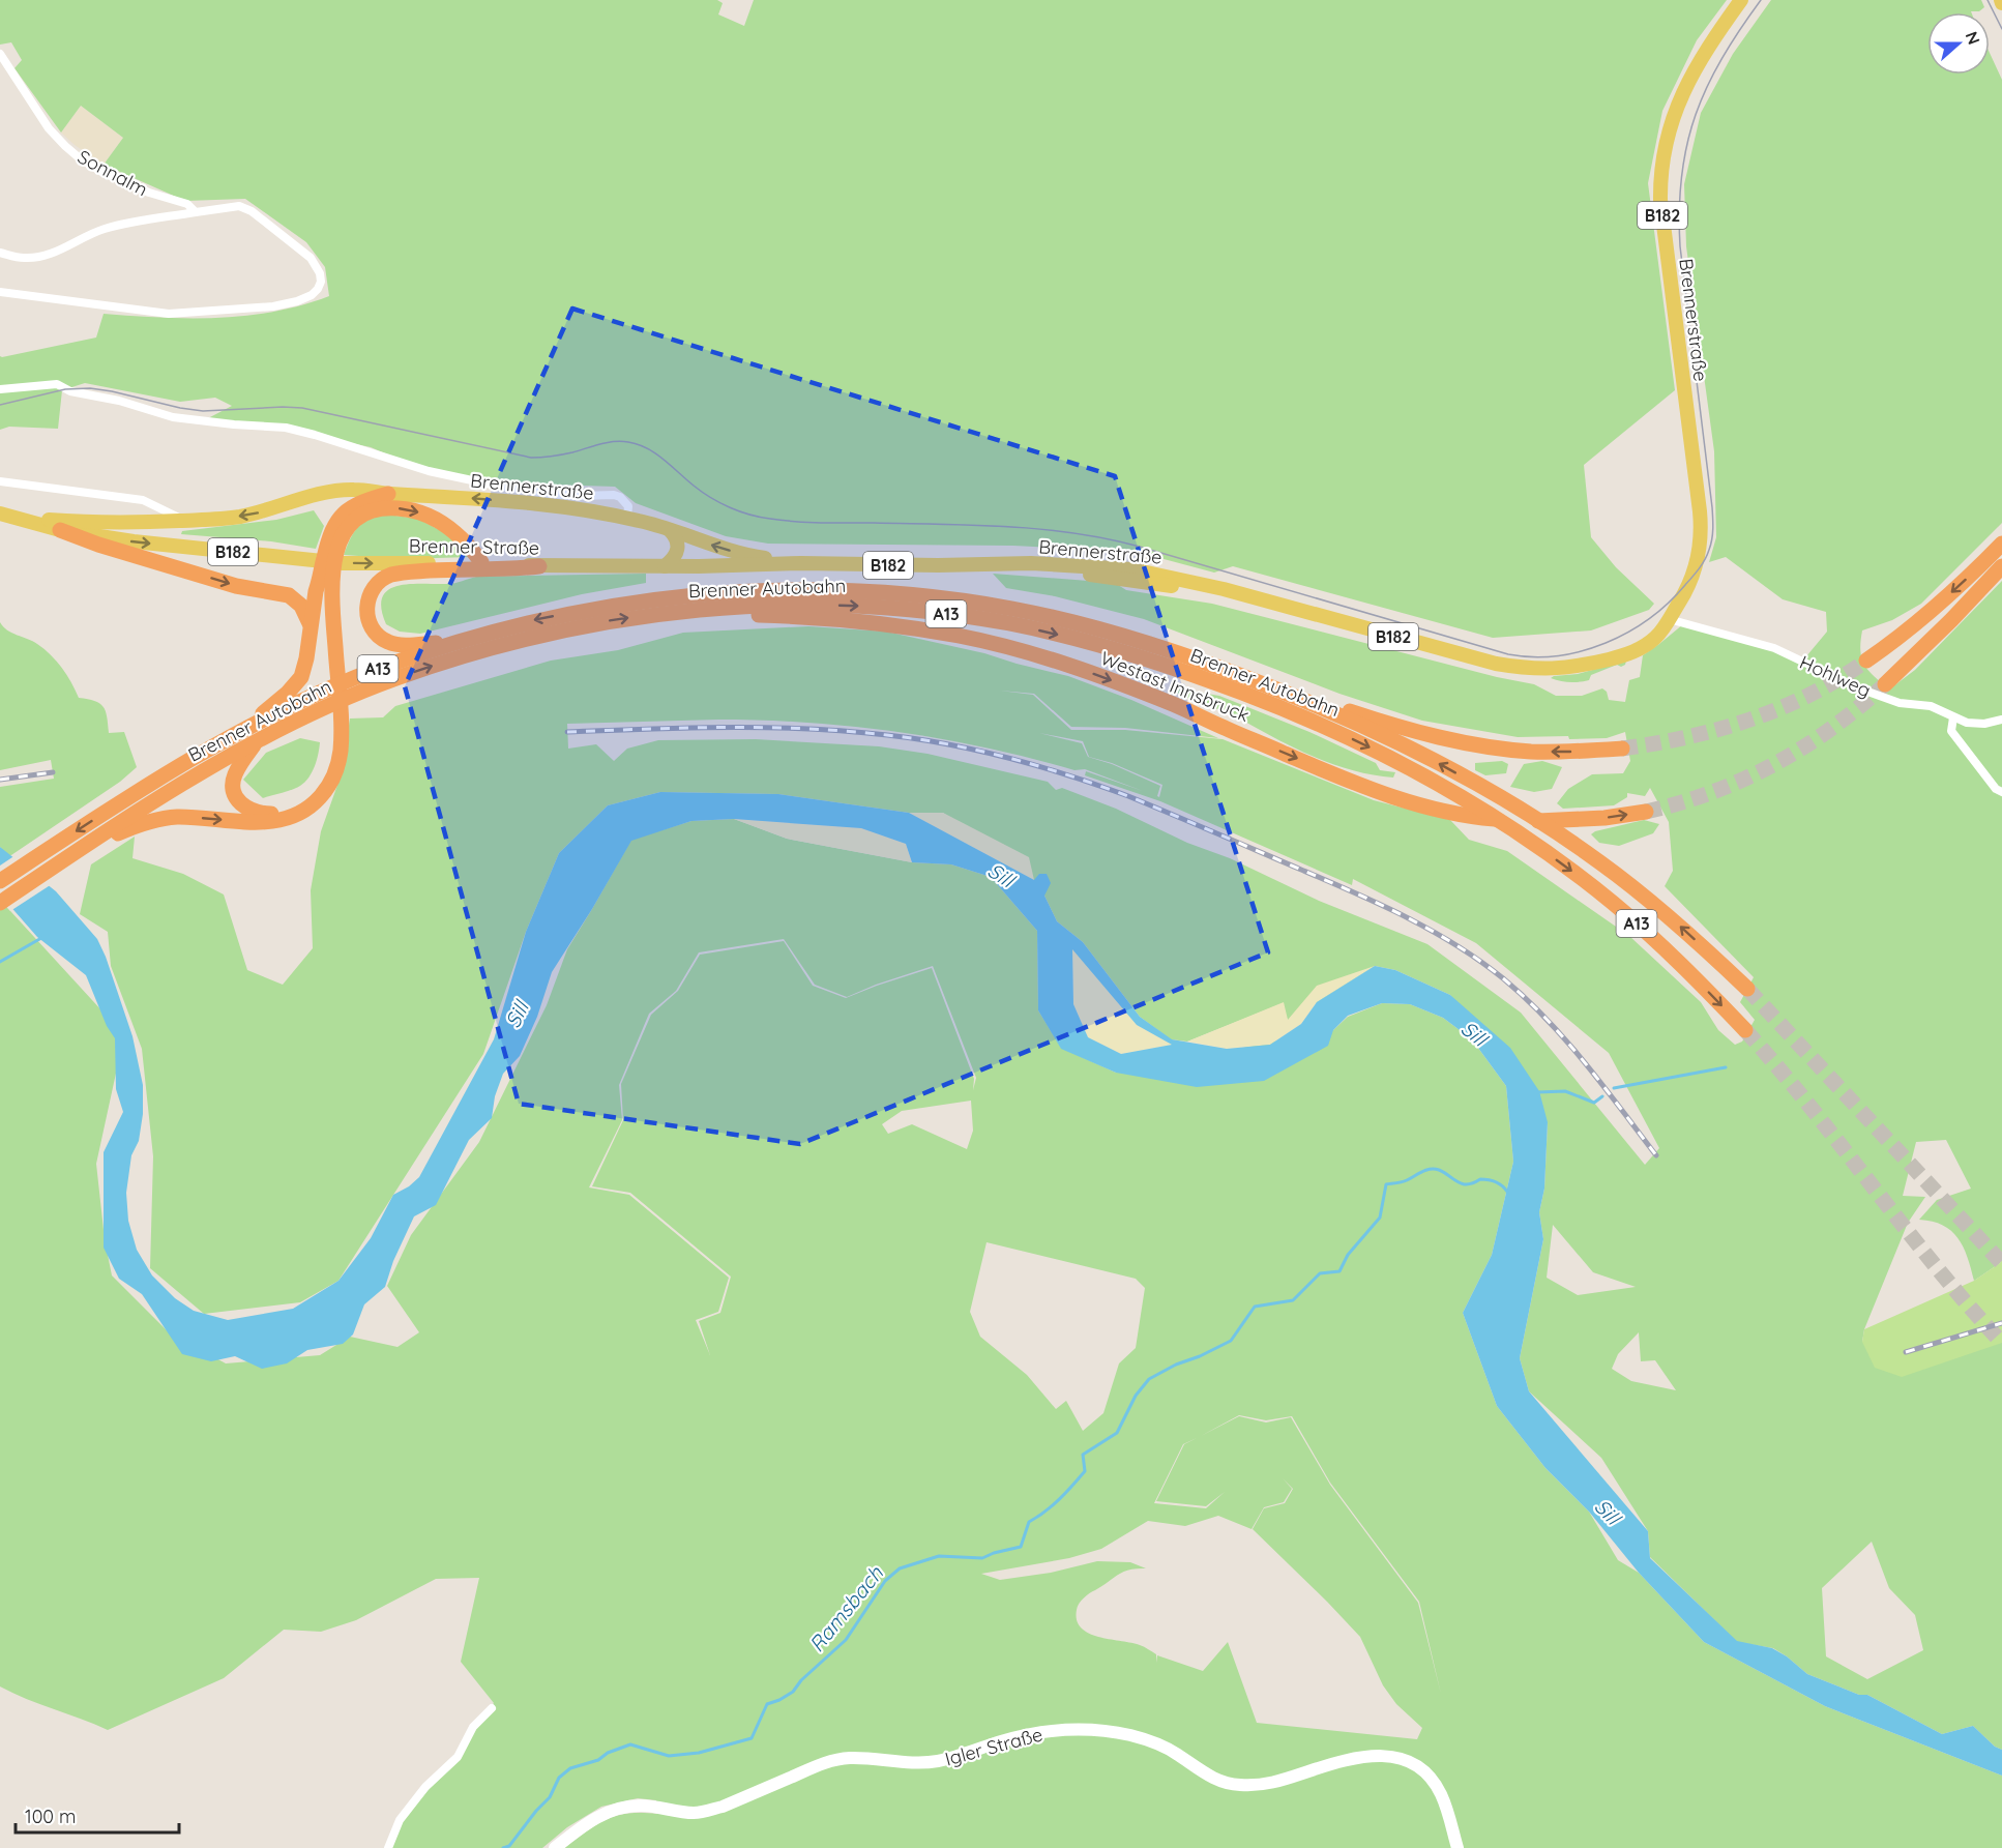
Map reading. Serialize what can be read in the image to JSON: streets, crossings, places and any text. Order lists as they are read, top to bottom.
{
  "streets": {
    "highway": ["Brenner Autobahn", "A13", "Westast Innsbruck"],
    "main road": [
      "B182",
      "Brennerstraße",
      "Brenner Straße",
      "Igler Straße"
    ],
    "street": ["Sonnalm", "Hohlweg"]
  },
  "crossings": [
    ["B182", "Brennerstraße"],
    ["B182", "Brenner Straße"],
    ["Brennerstraße", "Brenner Straße"],
    ["Brennerstraße", "Hohlweg"],
    ["Brenner Autobahn", "Westast Innsbruck"]
  ],
  "water": ["Sill", "Ramsbach"],
  "scale_bar": "100 m",
  "north": "right"
}
